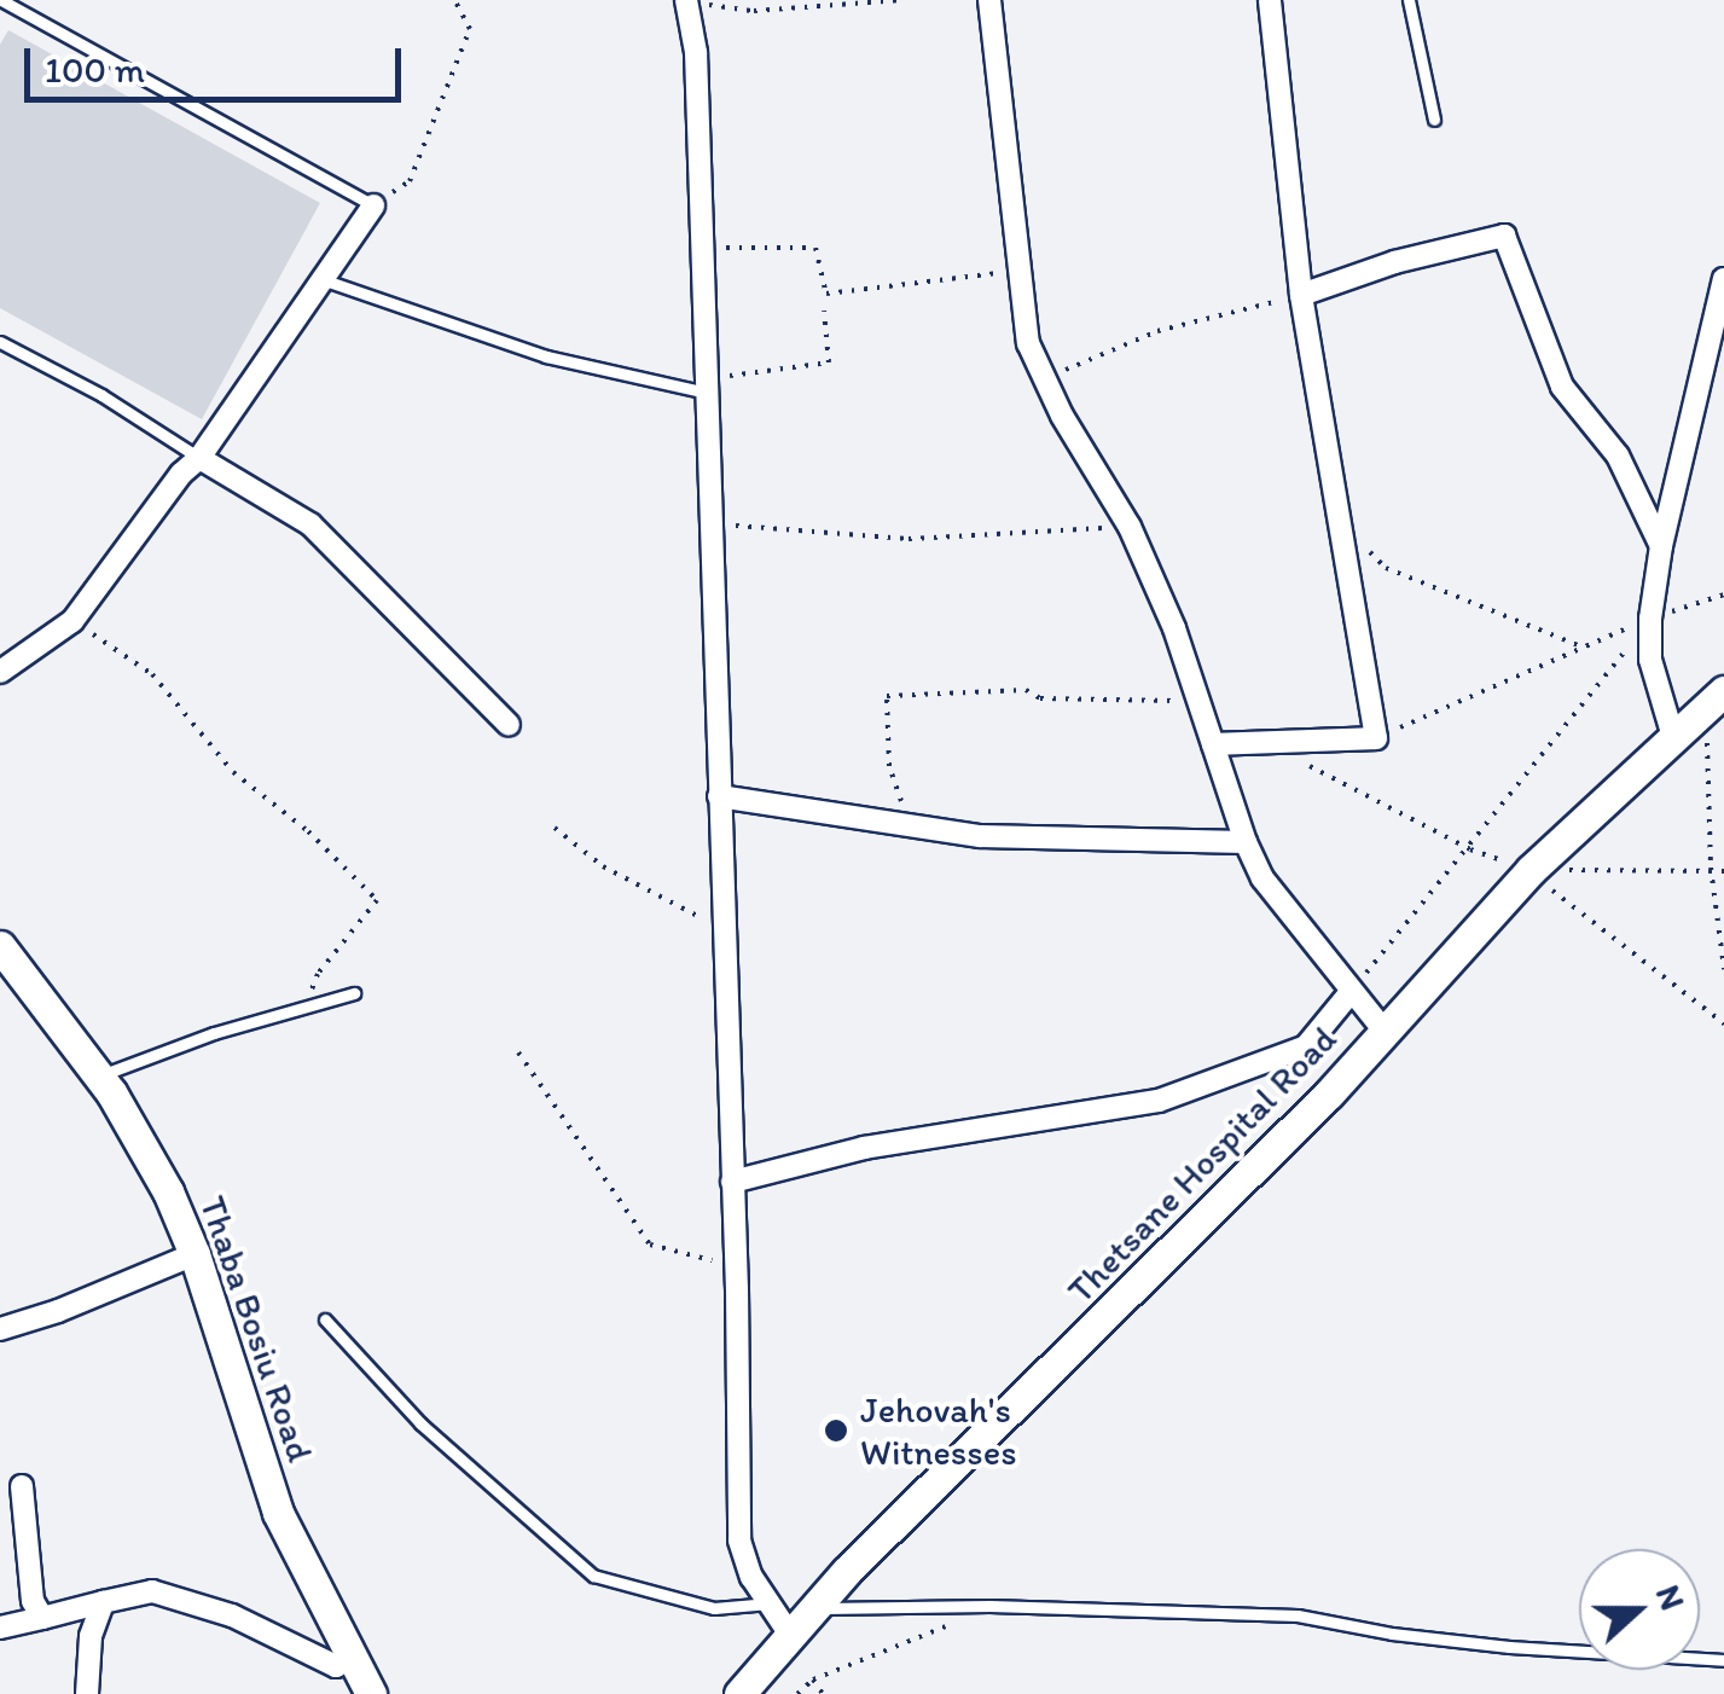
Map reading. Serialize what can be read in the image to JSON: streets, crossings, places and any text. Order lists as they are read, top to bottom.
{
  "streets": {
    "main road": ["Thetsane Hospital Road", "Thaba Bosiu Road"]
  },
  "places": ["Jehovah's Witnesses"],
  "scale_bar": "100 m",
  "north": "right"
}
